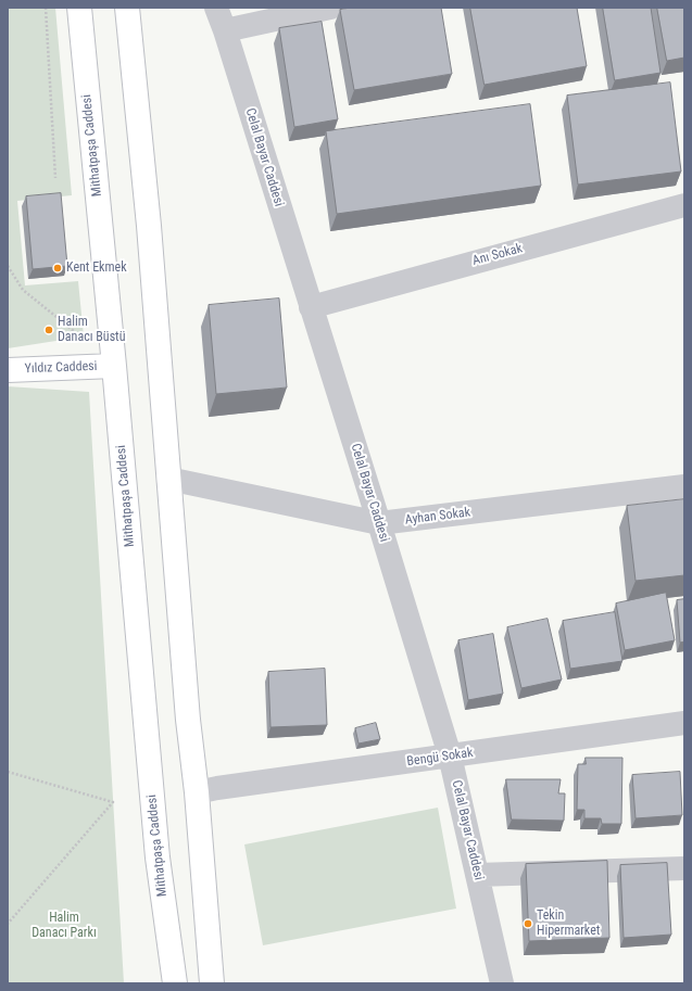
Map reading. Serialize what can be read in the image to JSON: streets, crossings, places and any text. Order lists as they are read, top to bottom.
{
  "streets": {
    "street": [
      "Mithatpaşa Caddesi",
      "Celal Bayar Caddesi",
      "Anı Sokak",
      "Yıldız Caddesi",
      "Ayhan Sokak",
      "Bengü Sokak"
    ]
  },
  "crossings": [
    ["Mithatpaşa Caddesi", "Yıldız Caddesi"],
    ["Celal Bayar Caddesi", "Anı Sokak"],
    ["Celal Bayar Caddesi", "Ayhan Sokak"],
    ["Celal Bayar Caddesi", "Bengü Sokak"]
  ],
  "parks": ["Halim Danacı Parkı"],
  "places": ["Kent Ekmek", "Halim Danacı Büstü", "Tekin Hipermarket"]
}
